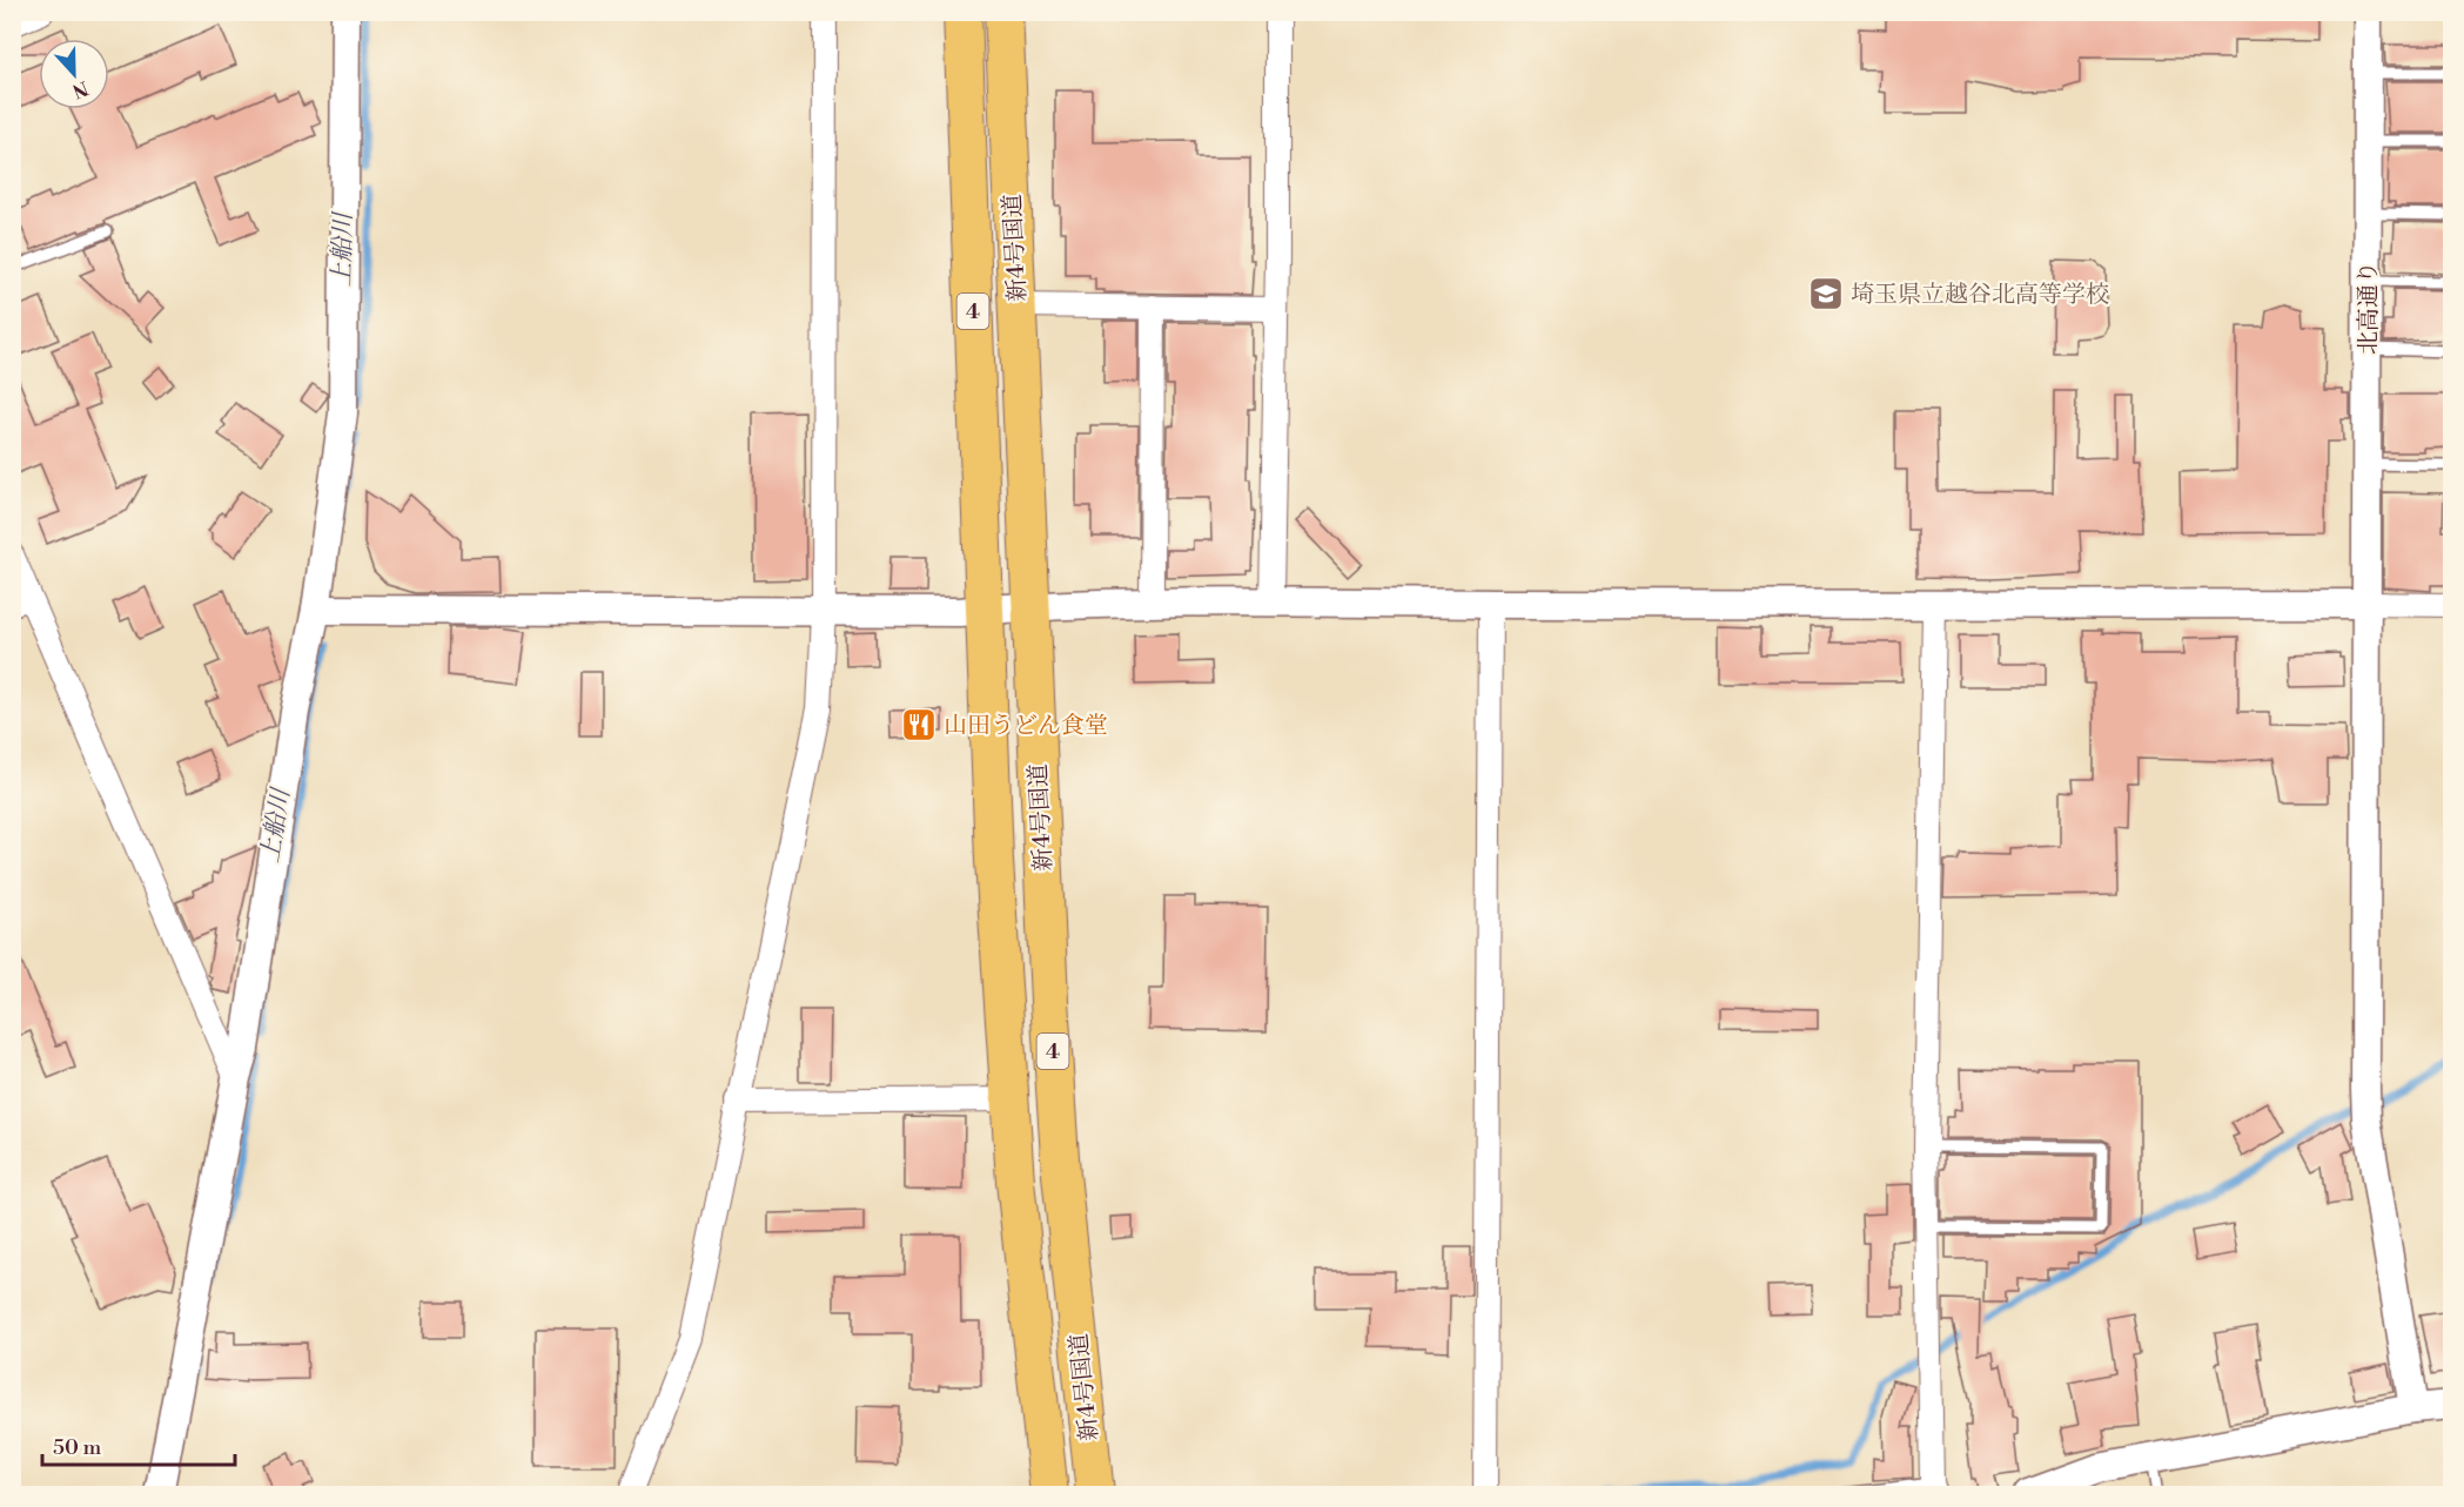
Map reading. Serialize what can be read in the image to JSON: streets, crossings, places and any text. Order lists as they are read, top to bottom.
{
  "streets": {
    "highway": ["新4号国道", "4"],
    "street": ["北高通り"]
  },
  "water": ["上船川"],
  "places": {
    "school or university": ["埼玉県立越谷北高等学校"],
    "restaurant": ["山田うどん食堂"]
  },
  "scale_bar": "50 m",
  "north": "bottom"
}
